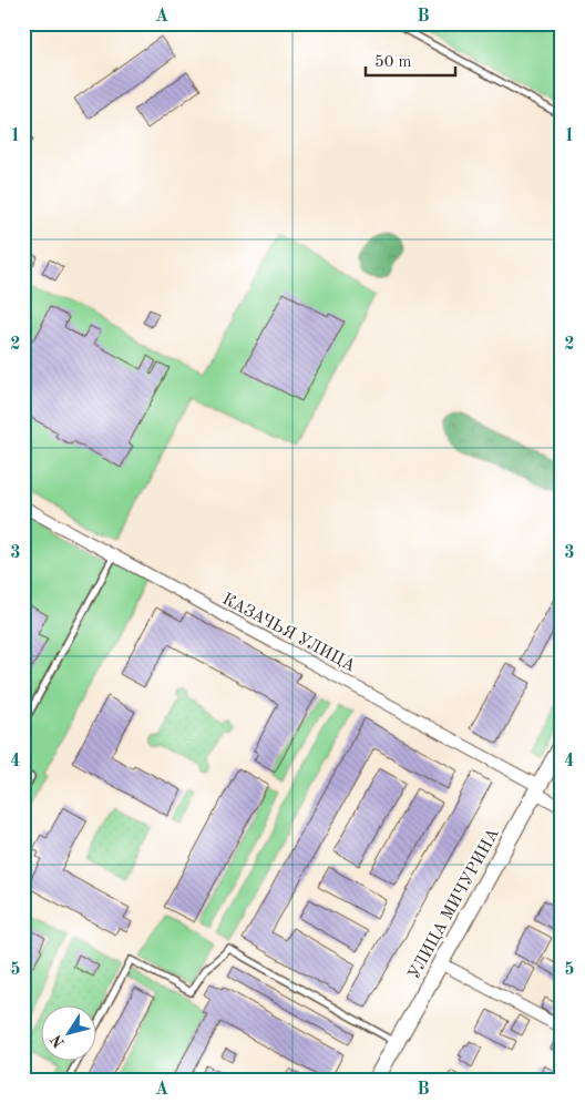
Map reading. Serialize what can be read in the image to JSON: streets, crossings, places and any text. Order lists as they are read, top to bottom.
{
  "streets": {
    "street": ["КАЗАЧЬЯ УЛИЦА", "УЛИЦА МИЧУРИНА"]
  },
  "crossings": [
    ["КАЗАЧЬЯ УЛИЦА", "УЛИЦА МИЧУРИНА"]
  ],
  "scale_bar": "50 m",
  "north": "bottom left",
  "grid": {
    "columns": ["A", "B"],
    "rows": [
      "1",
      "2",
      "3",
      "4",
      "5"
    ]
  }
}
